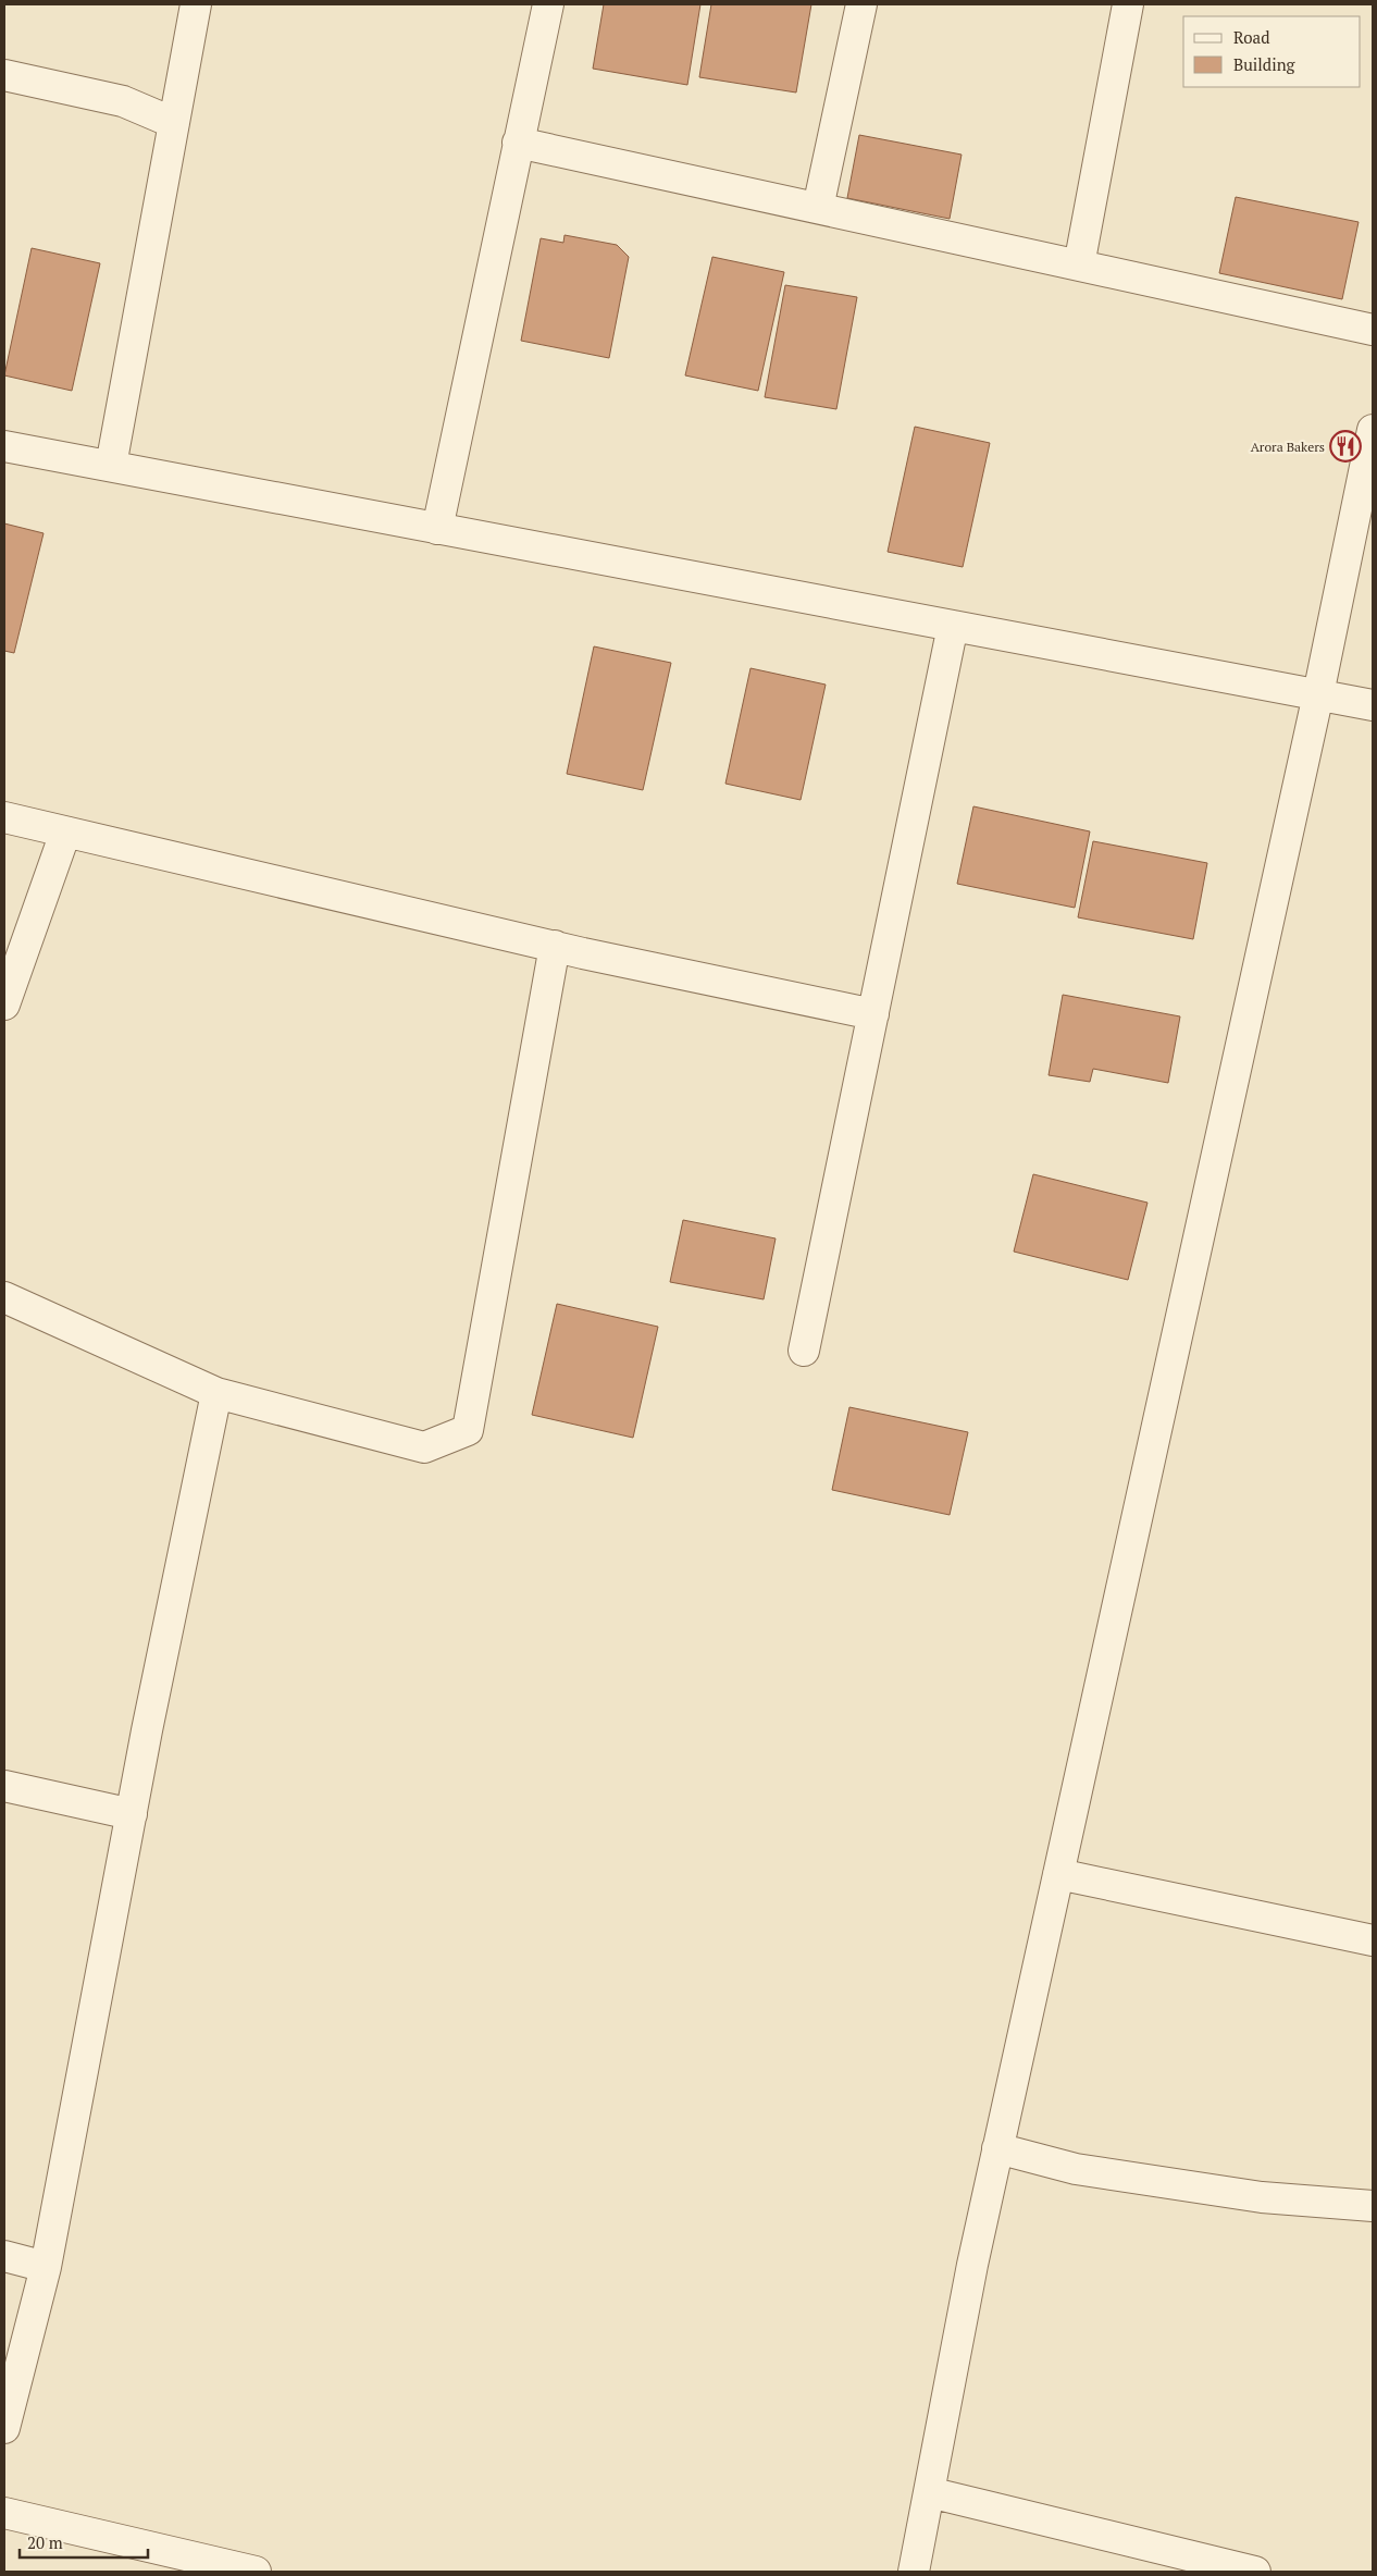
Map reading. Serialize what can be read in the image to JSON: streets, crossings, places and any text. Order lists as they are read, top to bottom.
{
  "places": {
    "restaurant": ["Arora Bakers"]
  },
  "legend": ["Road", "Building"],
  "scale_bar": "20 m"
}
